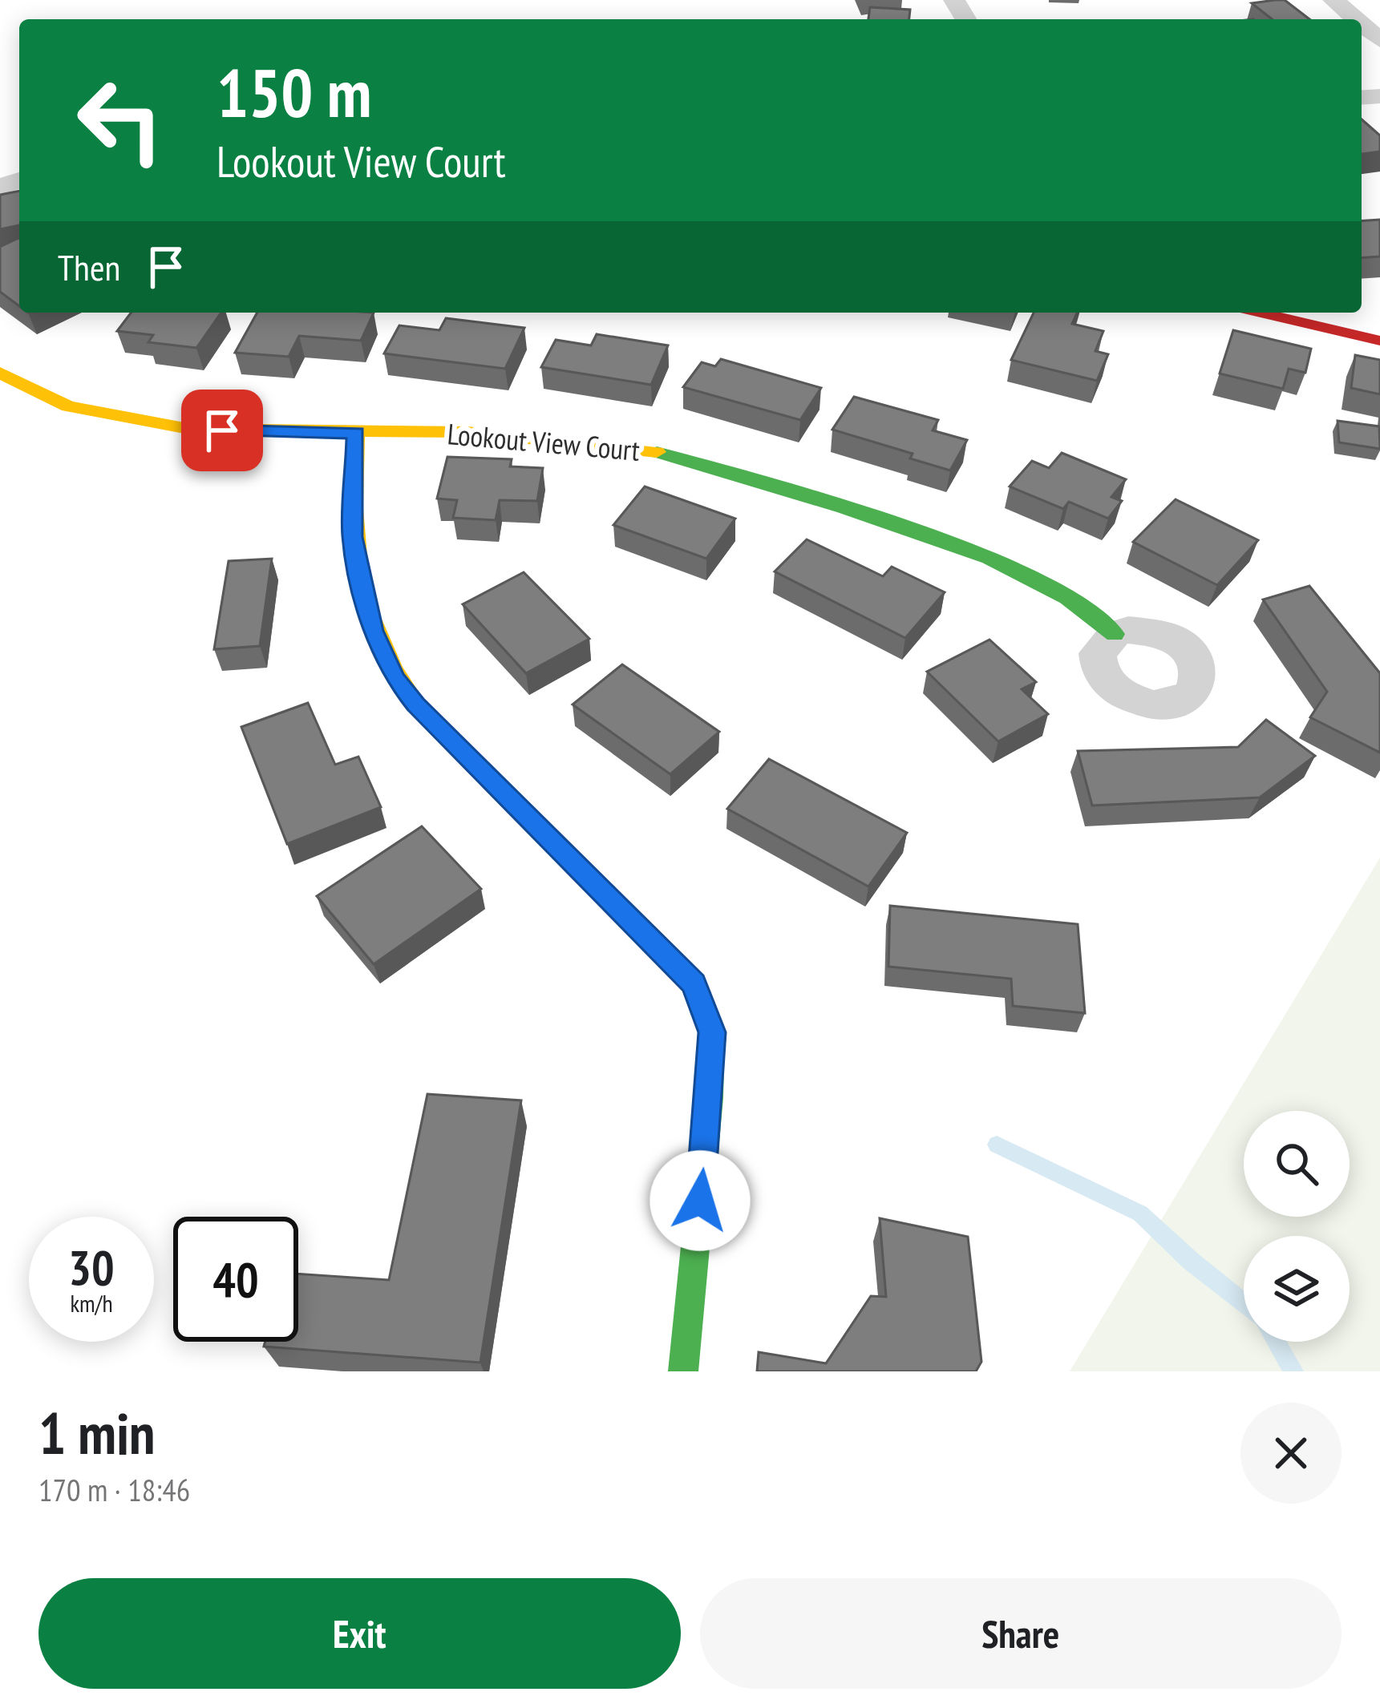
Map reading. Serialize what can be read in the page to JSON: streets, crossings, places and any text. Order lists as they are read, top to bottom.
{
  "streets": {
    "street": ["Lookout View Court"]
  },
  "page": {
    "turn": ["150 m", "Lookout View Court"],
    "then": "Then",
    "speed": "30 km/h",
    "limit": "40",
    "heading": ["1 min", "170 m · 18:46"],
    "buttons": ["Exit", "Share"]
  }
}
